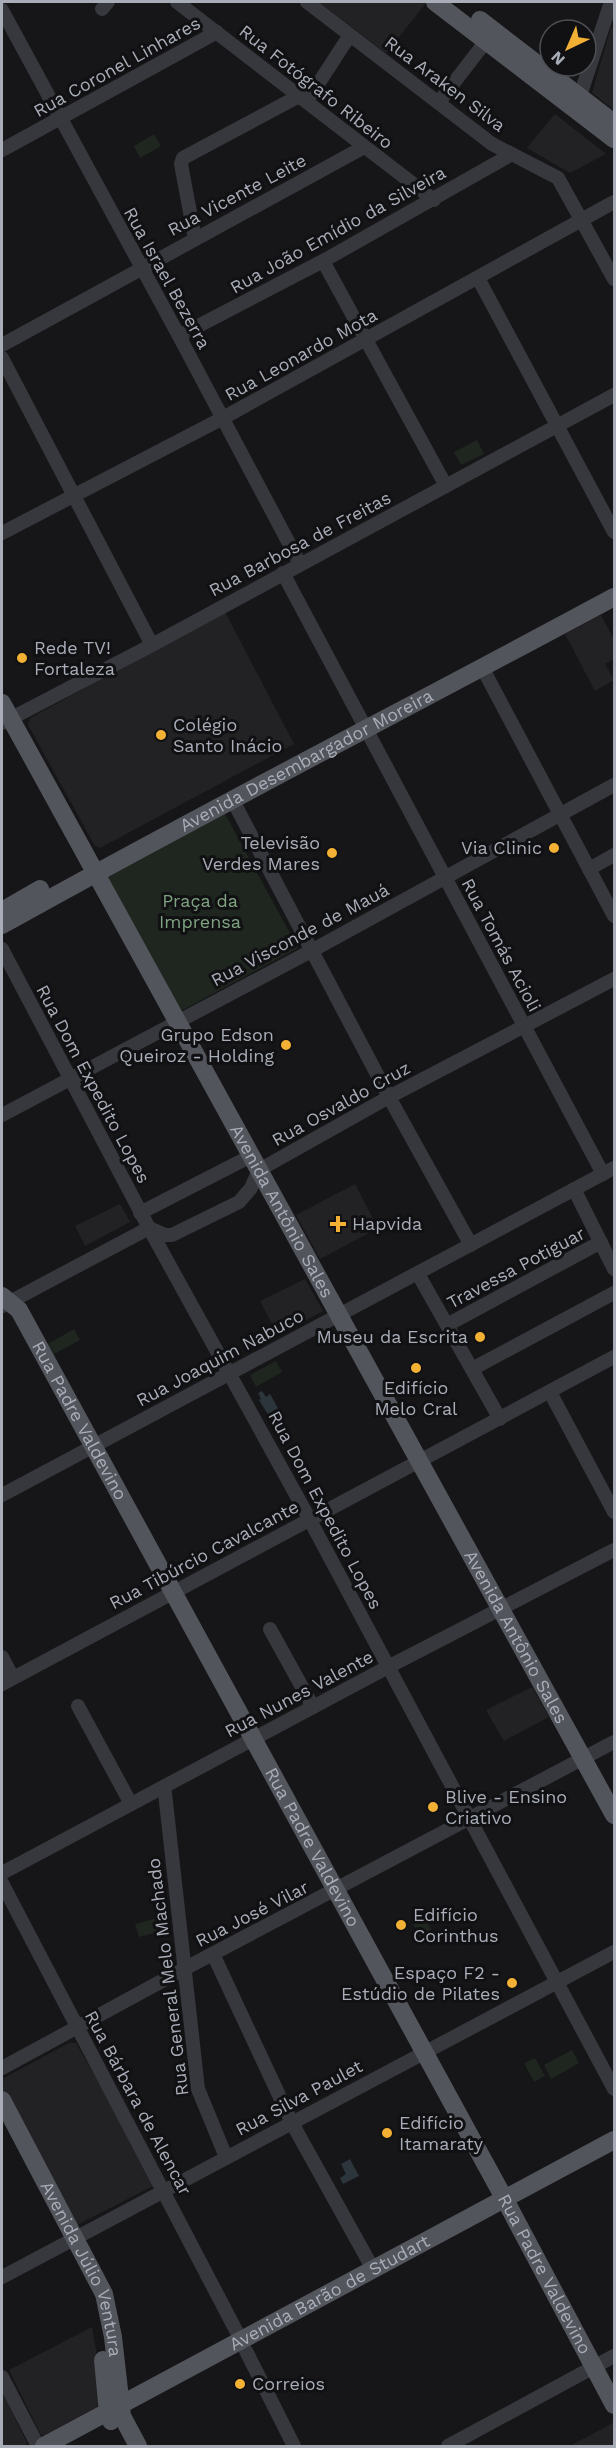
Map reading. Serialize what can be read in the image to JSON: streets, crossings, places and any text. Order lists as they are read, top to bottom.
{
  "streets": {
    "main road": [
      "Avenida Desembargador Moreira",
      "Avenida Antônio Sales",
      "Rua Padre Valdevino",
      "Avenida Júlio Ventura",
      "Avenida Barão de Studart"
    ],
    "street": [
      "Rua Coronel Linhares",
      "Rua Araken Silva",
      "Rua Fotógrafo Ribeiro",
      "Rua Vicente Leite",
      "Rua João Emídio da Silveira",
      "Rua Israel Bezerra",
      "Rua Leonardo Mota",
      "Rua Barbosa de Freitas",
      "Rua Visconde de Mauá",
      "Rua Tomás Acioli",
      "Rua Dom Expedito Lopes",
      "Rua Osvaldo Cruz",
      "Travessa Potiguar",
      "Rua Joaquim Nabuco",
      "Rua Tibúrcio Cavalcante",
      "Rua Nunes Valente",
      "Rua José Vilar",
      "Rua General Melo Machado",
      "Rua Silva Paulet",
      "Rua Bárbara de Alencar"
    ]
  },
  "crossings": [
    ["Rua Coronel Linhares", "Rua Fotógrafo Ribeiro"],
    ["Rua Coronel Linhares", "Rua Israel Bezerra"],
    ["Rua Araken Silva", "Rua João Emídio da Silveira"],
    ["Rua Araken Silva", "Rua Leonardo Mota"],
    ["Rua Fotógrafo Ribeiro", "Rua Vicente Leite"],
    ["Rua Fotógrafo Ribeiro", "Rua João Emídio da Silveira"],
    ["Rua Vicente Leite", "Rua Israel Bezerra"],
    ["Rua João Emídio da Silveira", "Rua Israel Bezerra"],
    ["Rua Israel Bezerra", "Rua Leonardo Mota"],
    ["Rua Israel Bezerra", "Rua Barbosa de Freitas"],
    ["Rua Barbosa de Freitas", "Rua Tomás Acioli"],
    ["Rua Barbosa de Freitas", "Avenida Antônio Sales"],
    ["Avenida Desembargador Moreira", "Rua Tomás Acioli"],
    ["Avenida Desembargador Moreira", "Avenida Antônio Sales"],
    ["Rua Visconde de Mauá", "Rua Tomás Acioli"],
    ["Rua Visconde de Mauá", "Rua Dom Expedito Lopes"],
    ["Rua Visconde de Mauá", "Avenida Antônio Sales"],
    ["Rua Tomás Acioli", "Rua Osvaldo Cruz"],
    ["Rua Tomás Acioli", "Rua Joaquim Nabuco"],
    ["Rua Dom Expedito Lopes", "Rua Osvaldo Cruz"],
    ["Rua Dom Expedito Lopes", "Rua Joaquim Nabuco"],
    ["Rua Dom Expedito Lopes", "Rua Tibúrcio Cavalcante"],
    ["Rua Dom Expedito Lopes", "Rua Nunes Valente"],
    ["Rua Dom Expedito Lopes", "Rua José Vilar"],
    ["Rua Dom Expedito Lopes", "Rua Silva Paulet"],
    ["Rua Osvaldo Cruz", "Avenida Antônio Sales"],
    ["Avenida Antônio Sales", "Rua Joaquim Nabuco"],
    ["Avenida Antônio Sales", "Rua Tibúrcio Cavalcante"],
    ["Avenida Antônio Sales", "Rua Nunes Valente"],
    ["Avenida Antônio Sales", "Rua José Vilar"],
    ["Rua Joaquim Nabuco", "Rua Padre Valdevino"],
    ["Rua Padre Valdevino", "Rua Tibúrcio Cavalcante"],
    ["Rua Padre Valdevino", "Rua Nunes Valente"],
    ["Rua Padre Valdevino", "Rua José Vilar"],
    ["Rua Padre Valdevino", "Rua Silva Paulet"],
    ["Rua Padre Valdevino", "Avenida Barão de Studart"],
    ["Rua Nunes Valente", "Rua General Melo Machado"],
    ["Rua José Vilar", "Rua General Melo Machado"],
    ["Rua José Vilar", "Rua Bárbara de Alencar"],
    ["Rua General Melo Machado", "Rua Silva Paulet"],
    ["Rua Silva Paulet", "Rua Bárbara de Alencar"],
    ["Rua Silva Paulet", "Avenida Júlio Ventura"],
    ["Rua Bárbara de Alencar", "Avenida Barão de Studart"],
    ["Avenida Júlio Ventura", "Avenida Barão de Studart"]
  ],
  "parks": ["Praça da Imprensa"],
  "places": {
    "other": [
      "Rede TV! Fortaleza",
      "Colégio Santo Inácio",
      "Via Clinic",
      "Televisão Verdes Mares",
      "Grupo Edson Queiroz - Holding",
      "Museu da Escrita",
      "Edifício Melo Cral",
      "Blive - Ensino Criativo",
      "Edifício Corinthus",
      "Espaço F2 - Estúdio de Pilates",
      "Edifício Itamaraty",
      "Correios"
    ],
    "health": ["Hapvida"]
  },
  "north": "bottom left"
}
